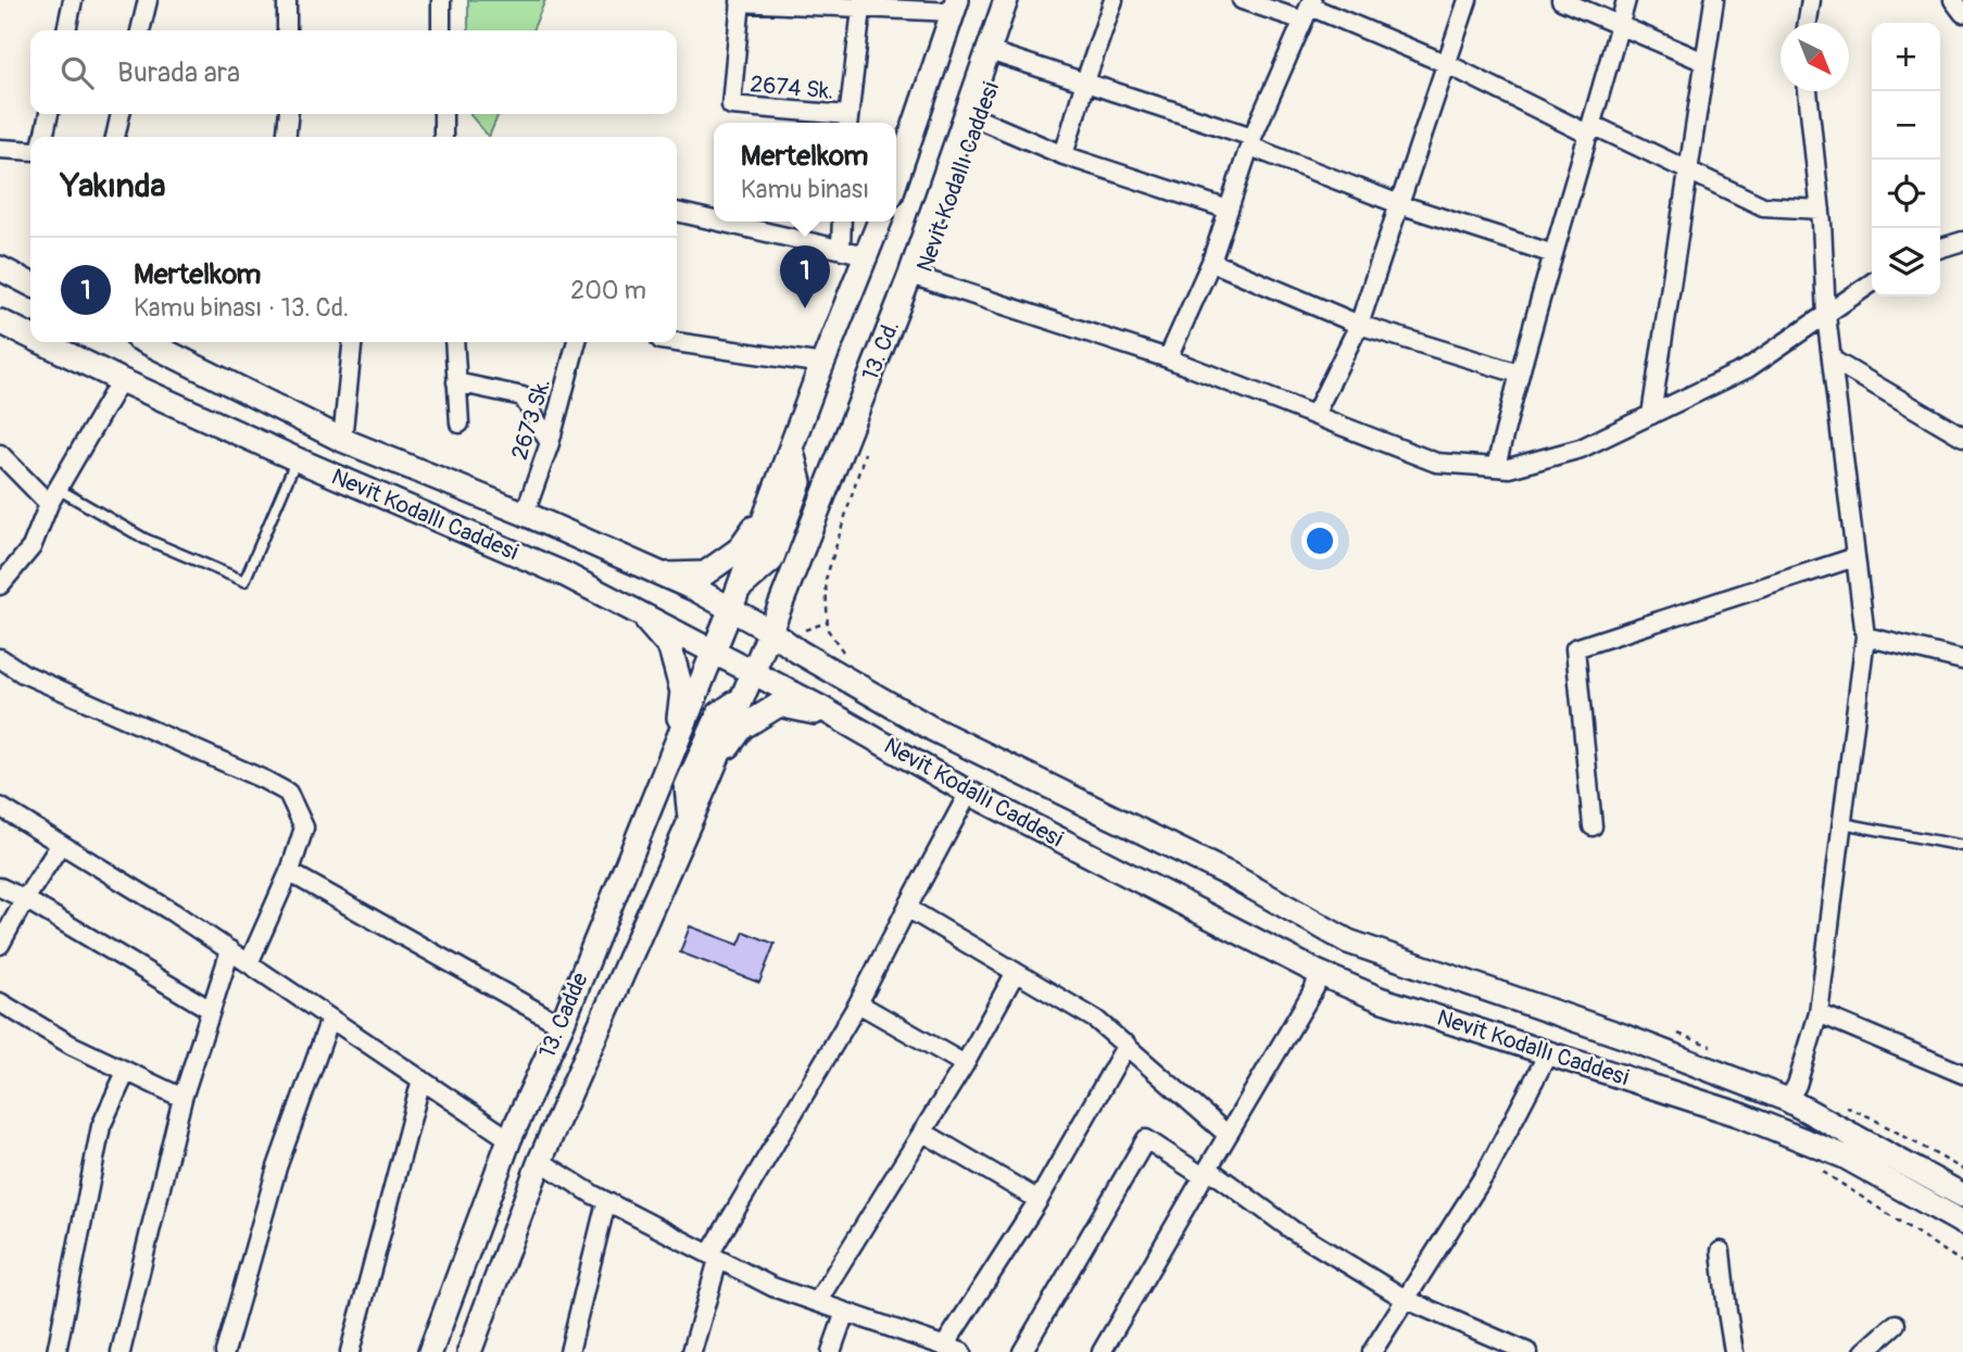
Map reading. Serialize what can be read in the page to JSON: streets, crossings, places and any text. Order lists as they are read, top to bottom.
{
  "streets": {
    "main road": ["Nevit Kodallı Caddesi", "13. Cd.", "13. Cadde"],
    "street": ["2674 Sk.", "2673 Sk."]
  },
  "crossings": [
    ["Nevit Kodallı Caddesi", "13. Cd."],
    ["Nevit Kodallı Caddesi", "2673 Sk."],
    ["Nevit Kodallı Caddesi", "13. Cadde"],
    ["13. Cd.", "13. Cadde"]
  ],
  "north": "bottom right",
  "page": {
    "map_buttons": ["+", "−"],
    "search": "Burada ara",
    "popup": ["Mertelkom", "Kamu binası"],
    "heading": "Yakında",
    "list": [
      {
        "mark": "1",
        "name": "Mertelkom",
        "note": "Kamu binası · 13. Cd.",
        "value": "200 m"
      }
    ],
    "pins": "1"
  }
}
